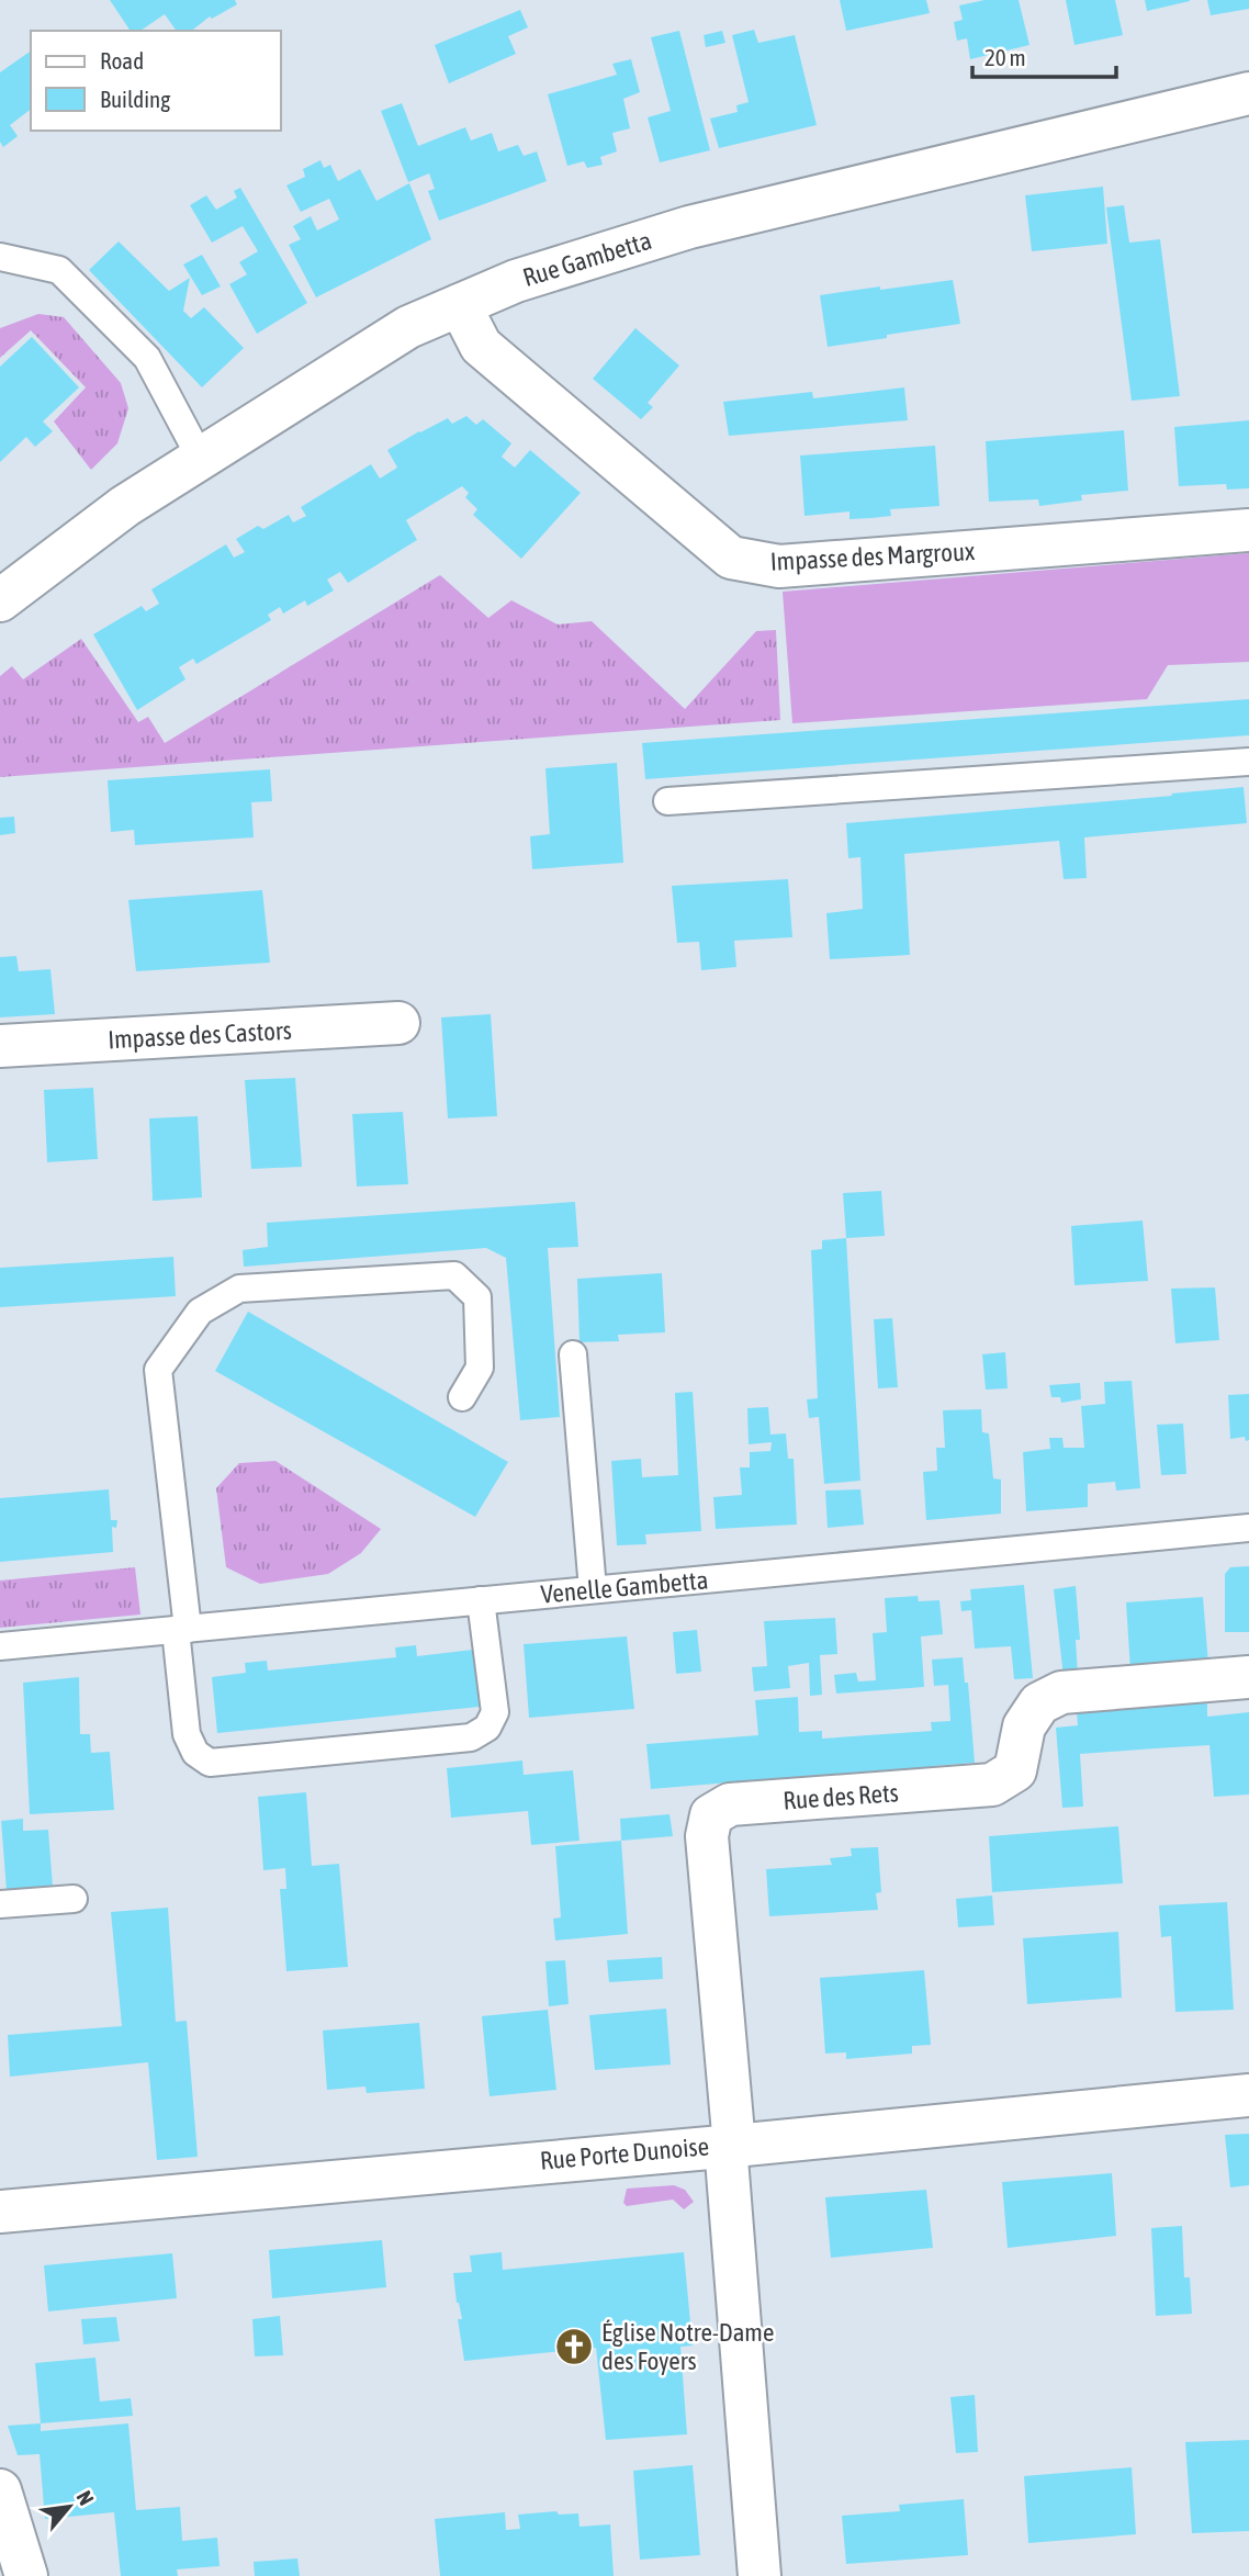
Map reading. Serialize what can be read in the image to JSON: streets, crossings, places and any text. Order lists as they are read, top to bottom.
{
  "streets": {
    "street": [
      "Rue Gambetta",
      "Impasse des Margroux",
      "Impasse des Castors",
      "Rue des Rets",
      "Rue Porte Dunoise"
    ],
    "lane": ["Venelle Gambetta"]
  },
  "crossings": [
    ["Rue Gambetta", "Impasse des Margroux"],
    ["Rue des Rets", "Rue Porte Dunoise"]
  ],
  "places": {
    "church": ["Église Notre-Dame des Foyers"]
  },
  "legend": ["Road", "Building"],
  "scale_bar": "20 m",
  "north": "top right"
}
